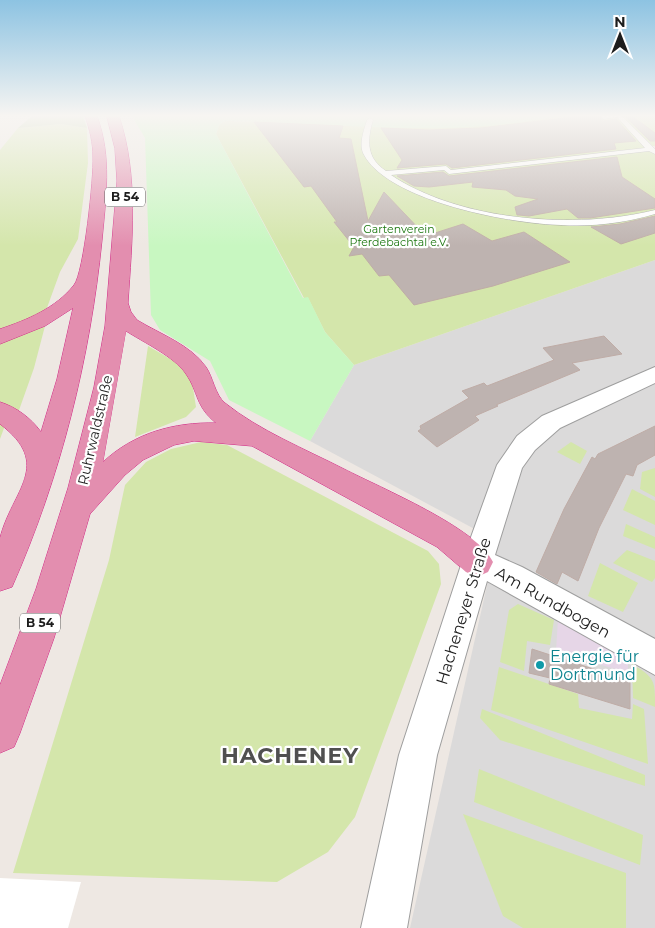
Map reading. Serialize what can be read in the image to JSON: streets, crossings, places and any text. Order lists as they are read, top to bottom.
{
  "streets": {
    "highway": ["B 54", "Ruhrwaldstraße"],
    "street": ["Am Rundbogen", "Hacheneyer Straße"]
  },
  "crossings": [
    ["Am Rundbogen", "Hacheneyer Straße"]
  ],
  "districts": ["HACHENEY"],
  "parks": ["Gartenverein Pferdebachtal e.V."],
  "places": ["Energie für Dortmund"],
  "north": "top"
}
